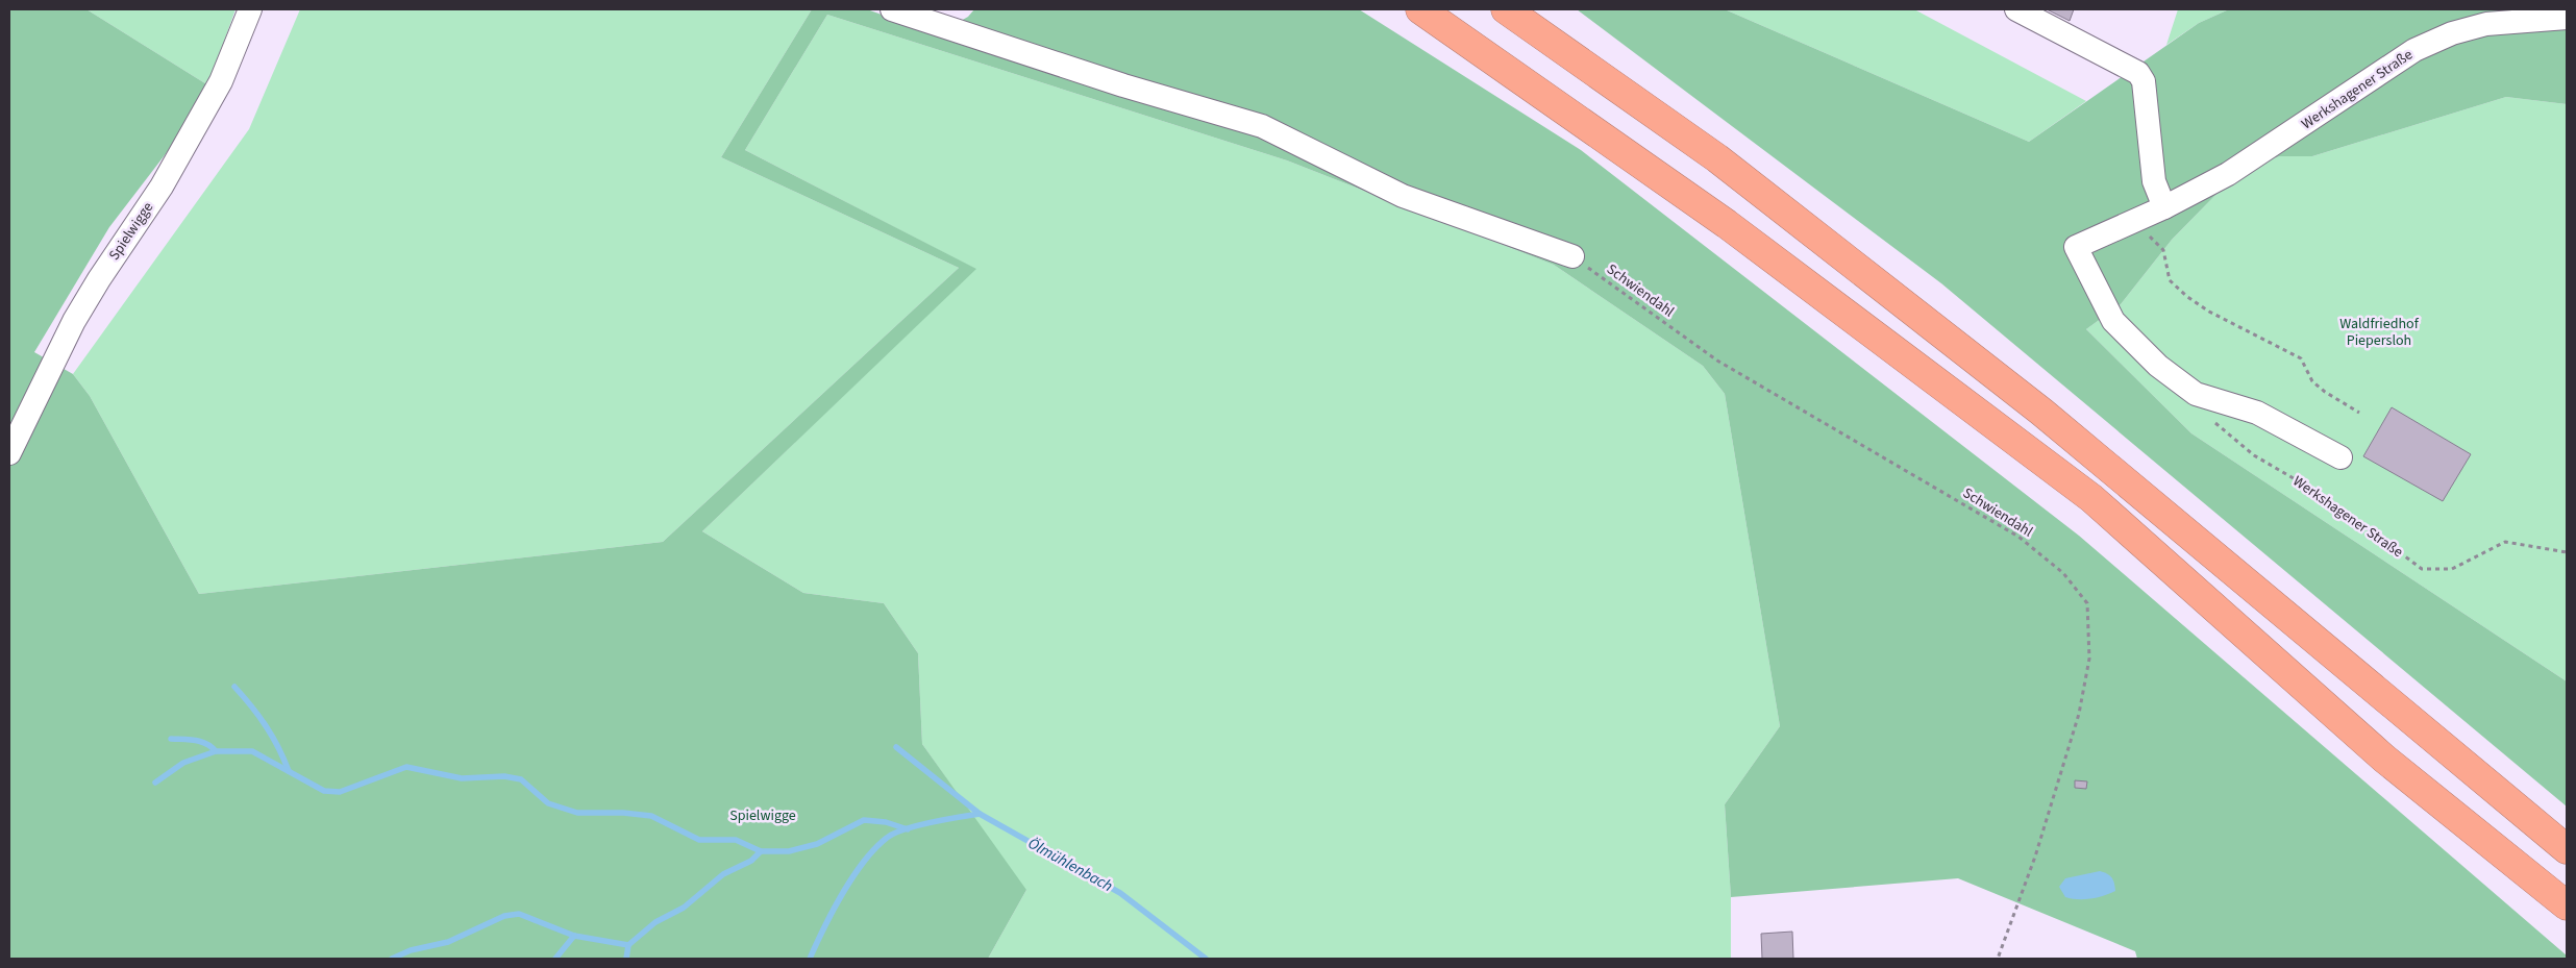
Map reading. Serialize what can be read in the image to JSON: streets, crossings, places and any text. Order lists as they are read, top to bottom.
{
  "streets": {
    "lane": ["Werkshagener Straße", "Spielwigge"],
    "path": ["Schwiendahl"]
  },
  "water": ["Ölmühlenbach"],
  "parks": ["Waldfriedhof Piepersloh", "Spielwigge"]
}
